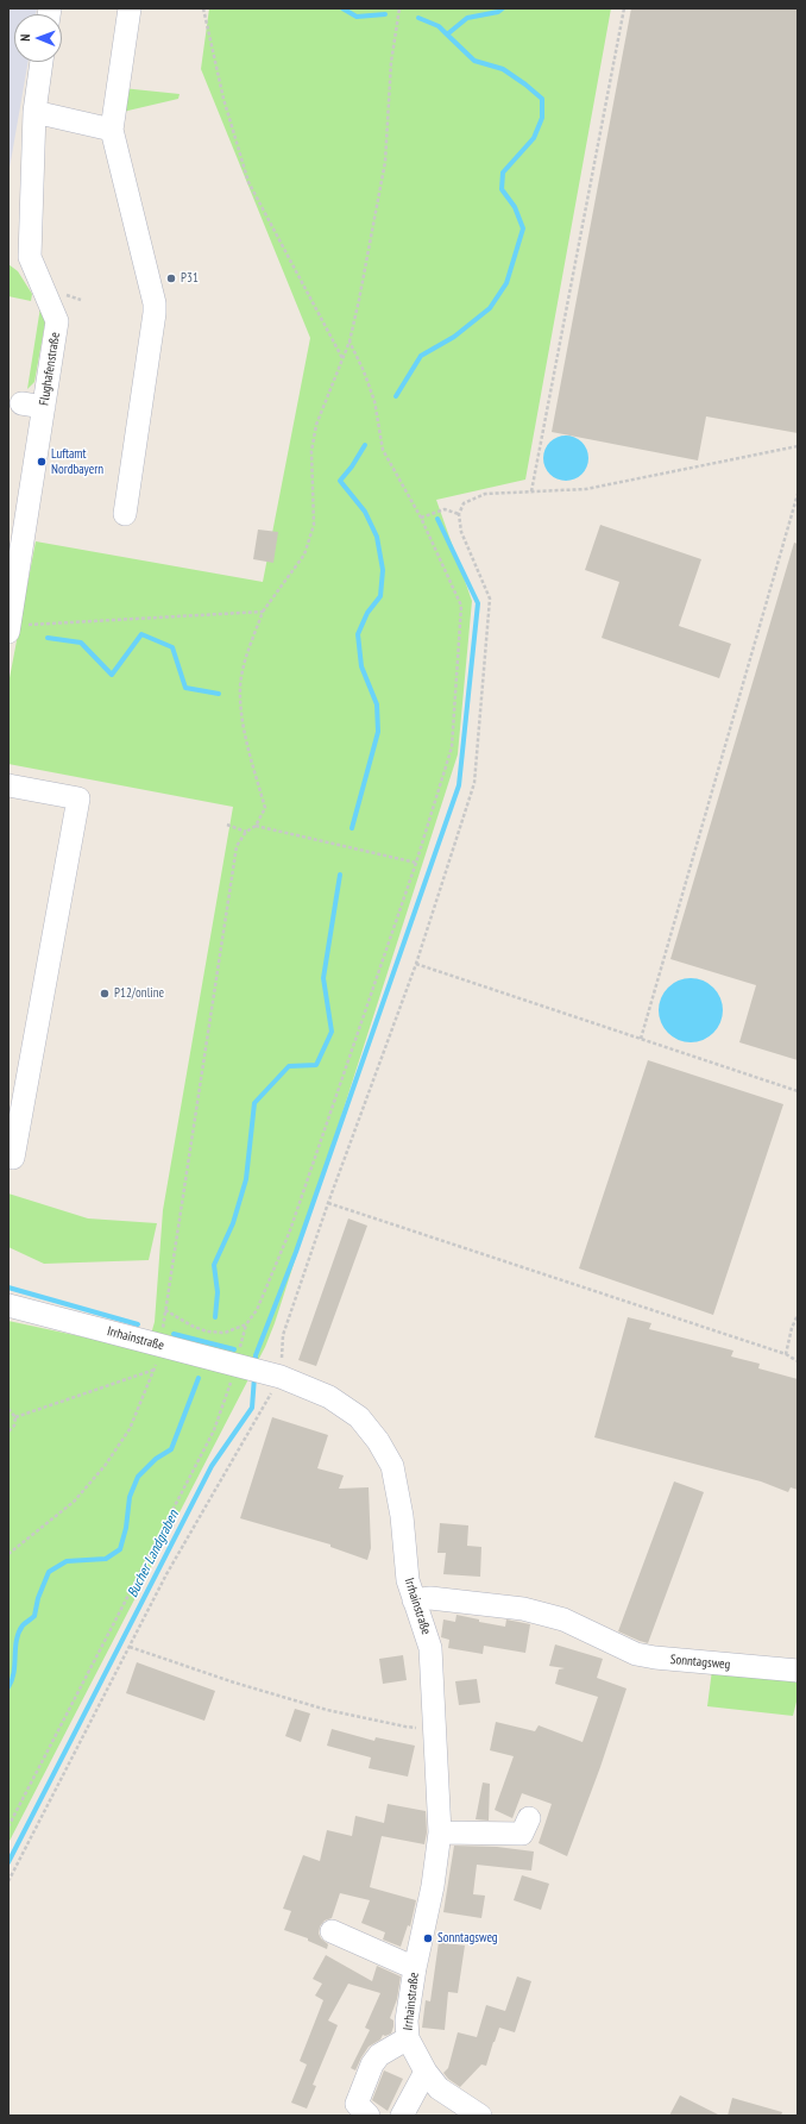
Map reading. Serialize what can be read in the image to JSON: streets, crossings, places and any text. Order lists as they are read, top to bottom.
{
  "streets": {
    "street": ["Flughafenstraße", "Irrhainstraße", "Sonntagsweg"]
  },
  "crossings": [
    ["Irrhainstraße", "Sonntagsweg"]
  ],
  "water": ["Bucher Landgraben"],
  "places": [
    "P31",
    "Luftamt Nordbayern",
    "P12/online",
    "Sonntagsweg"
  ],
  "north": "left"
}
